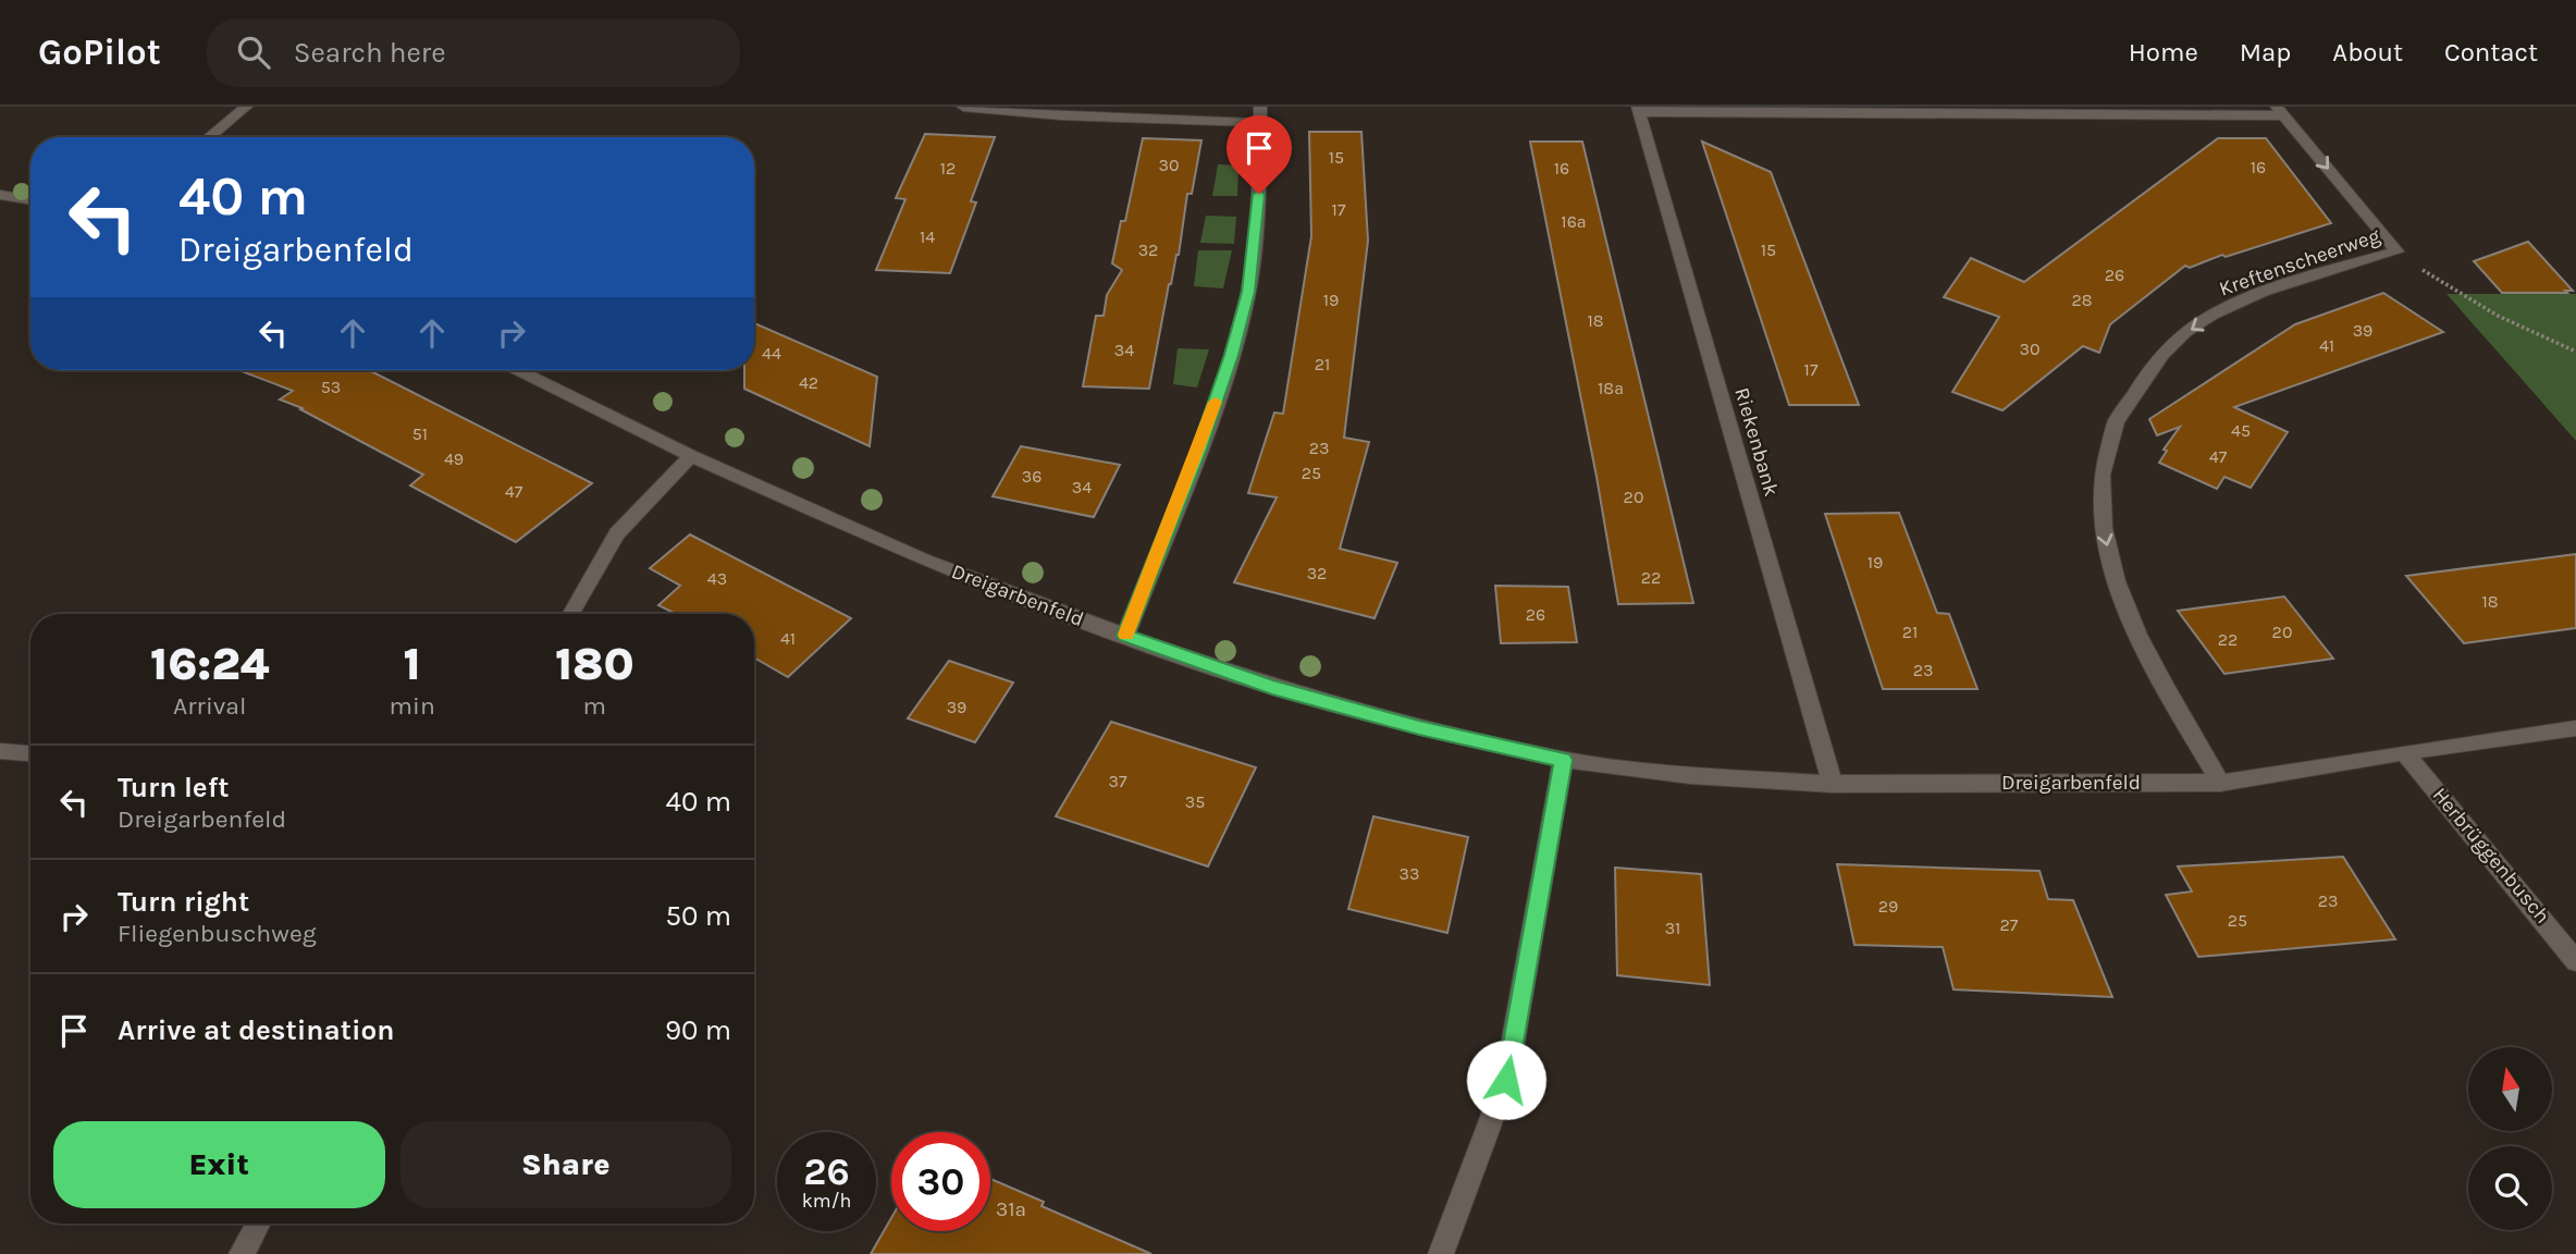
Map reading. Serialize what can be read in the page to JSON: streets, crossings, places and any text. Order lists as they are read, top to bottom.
{
  "streets": {
    "street": [
      "Kreftenscheerweg",
      "Riekenbank",
      "Dreigarbenfeld",
      "Herbrüggenbusch"
    ]
  },
  "crossings": [
    ["Kreftenscheerweg", "Riekenbank"],
    ["Kreftenscheerweg", "Dreigarbenfeld"],
    ["Riekenbank", "Dreigarbenfeld"],
    ["Dreigarbenfeld", "Herbrüggenbusch"]
  ],
  "house_numbers": [
    "15",
    "30",
    "16",
    "12",
    "16",
    "17",
    "16a",
    "14",
    "32",
    "15",
    "26",
    "19",
    "28",
    "18",
    "39",
    "41",
    "30",
    "34",
    "44",
    "21",
    "17",
    "42",
    "53",
    "18a",
    "45",
    "51",
    "23",
    "47",
    "49",
    "25",
    "36",
    "34",
    "47",
    "20",
    "19",
    "32",
    "22",
    "43",
    "18",
    "26",
    "21",
    "20",
    "41",
    "22",
    "23",
    "39",
    "37",
    "35",
    "33",
    "23",
    "29",
    "25",
    "27",
    "31",
    "31a"
  ],
  "north": "top",
  "page": {
    "header": "GoPilot",
    "search": "Search here",
    "nav": [
      "Home",
      "Map",
      "About",
      "Contact"
    ],
    "turn": ["40 m", "Dreigarbenfeld"],
    "eta": [
      "16:24",
      "Arrival",
      "1",
      "min",
      "180",
      "m"
    ],
    "list": [
      {
        "name": "Turn left",
        "note": "Dreigarbenfeld",
        "value": "40 m"
      },
      {
        "name": "Turn right",
        "note": "Fliegenbuschweg",
        "value": "50 m"
      },
      {
        "name": "Arrive at destination",
        "value": "90 m"
      }
    ],
    "buttons": ["Exit", "Share"],
    "speed": "26 km/h",
    "limit": "30"
  }
}
